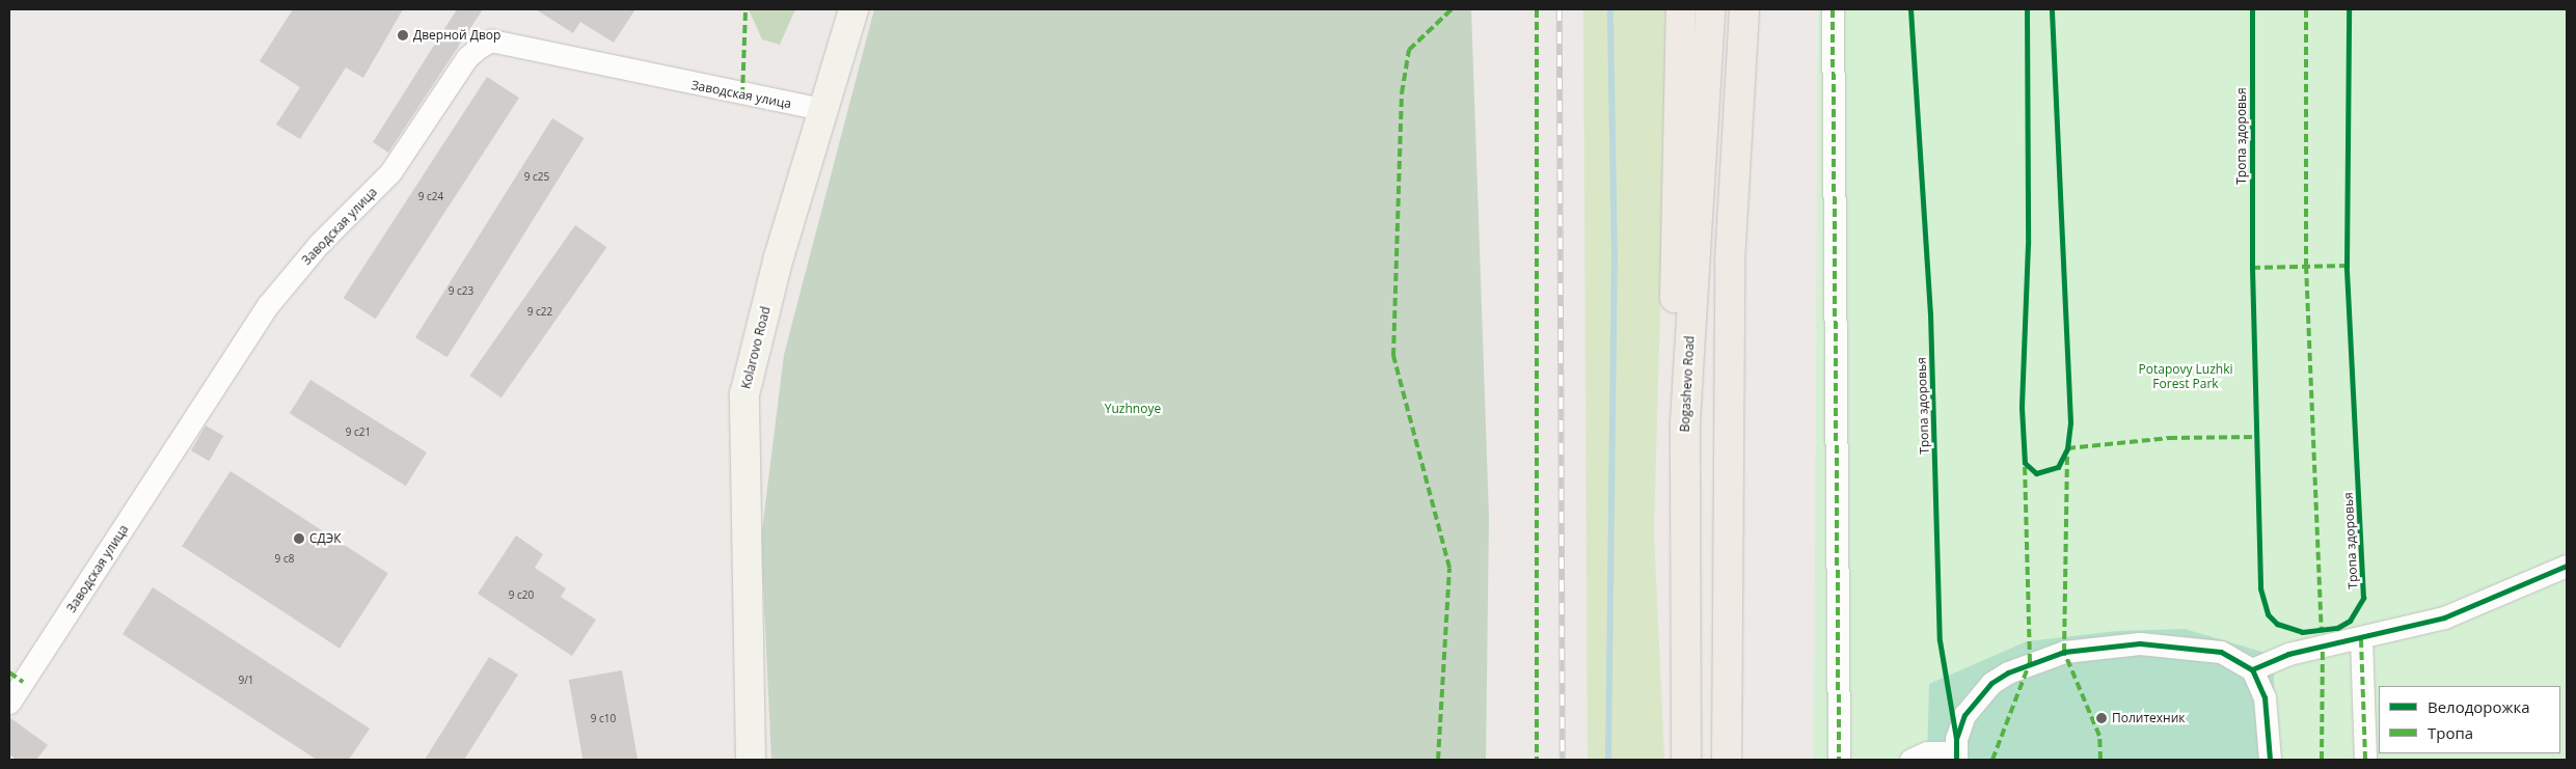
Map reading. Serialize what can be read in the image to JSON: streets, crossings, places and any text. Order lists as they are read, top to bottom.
{
  "streets": {
    "main road": ["Kolarovo Road", "Bogashevo Road"],
    "street": ["Заводская улица"],
    "cycle path": ["Тропа здоровья"]
  },
  "crossings": [
    ["Заводская улица", "Kolarovo Road"]
  ],
  "parks": ["Potapovy Luzhki Forest Park", "Yuzhnoye"],
  "places": ["Дверной Двор", "СДЭК", "Политехник"],
  "house_numbers": [
    "9 с25",
    "9 с24",
    "9 с23",
    "9 с22",
    "9 с21",
    "9 с8",
    "9 с20",
    "9/1",
    "9 с10"
  ],
  "legend": ["Велодорожка", "Тропа"]
}
